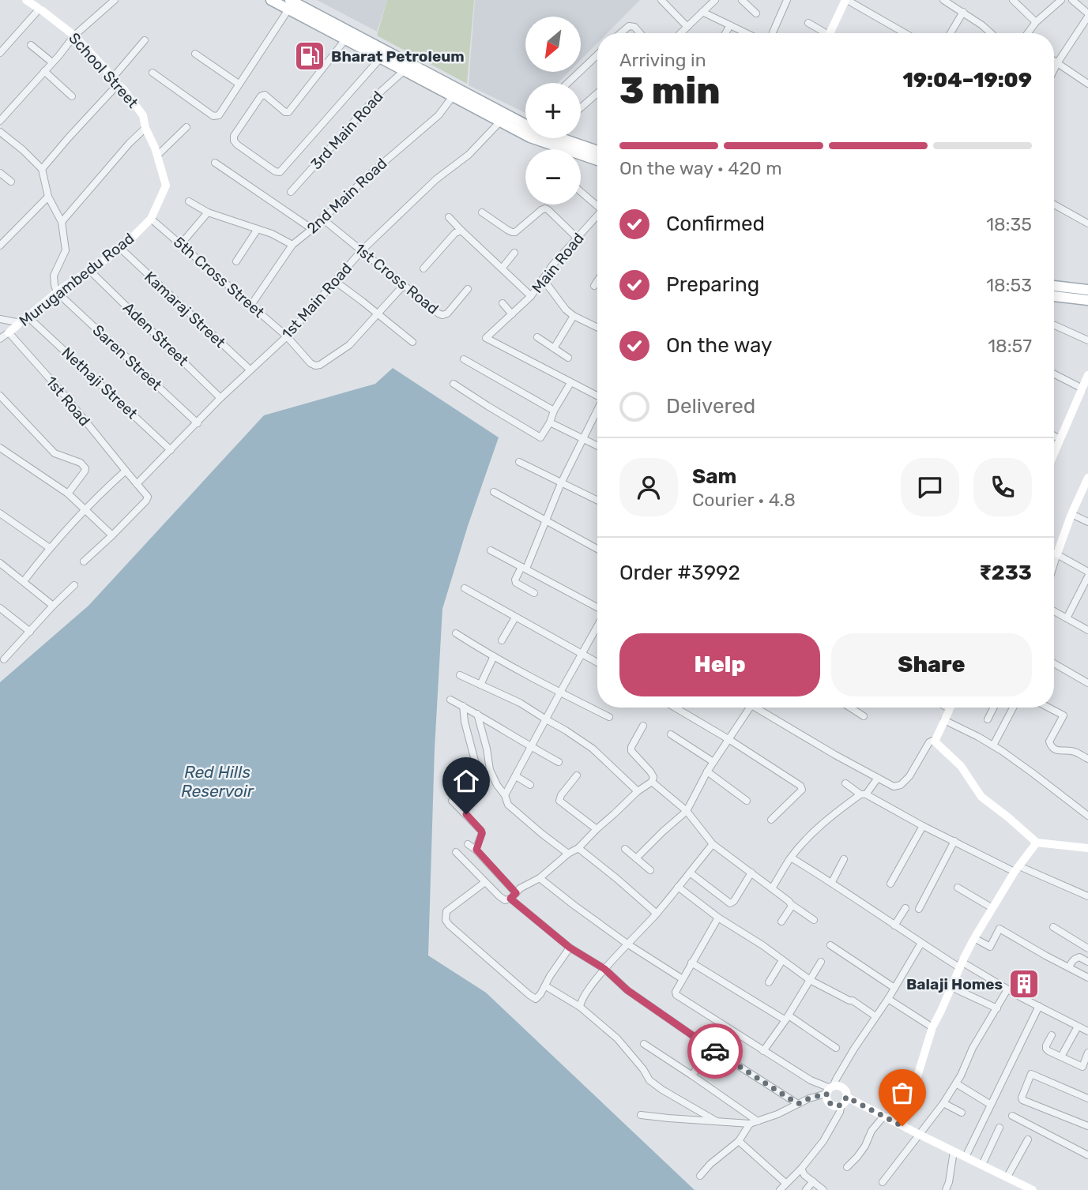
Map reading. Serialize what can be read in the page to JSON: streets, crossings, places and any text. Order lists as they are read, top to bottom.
{
  "streets": {
    "street": [
      "School Street",
      "3rd Main Road",
      "2nd Main Road",
      "Main Road",
      "5th Cross Street",
      "1st Cross Road",
      "Murugambedu Road",
      "1st Main Road",
      "Kamaraj Street",
      "Aden Street",
      "Saren Street",
      "Nethaji Street",
      "1st Road"
    ]
  },
  "crossings": [
    ["School Street", "5th Cross Street"],
    ["School Street", "Murugambedu Road"],
    ["2nd Main Road", "5th Cross Street"],
    ["2nd Main Road", "1st Cross Road"],
    ["5th Cross Street", "1st Cross Road"],
    ["5th Cross Street", "Murugambedu Road"],
    ["5th Cross Street", "1st Main Road"],
    ["1st Cross Road", "1st Main Road"],
    ["Murugambedu Road", "Kamaraj Street"],
    ["Murugambedu Road", "Aden Street"],
    ["Murugambedu Road", "Saren Street"],
    ["Murugambedu Road", "Nethaji Street"],
    ["Murugambedu Road", "1st Road"],
    ["1st Main Road", "Kamaraj Street"],
    ["1st Main Road", "Aden Street"],
    ["1st Main Road", "Saren Street"],
    ["1st Main Road", "Nethaji Street"],
    ["1st Main Road", "1st Road"]
  ],
  "water": ["Red Hills Reservoir"],
  "places": {
    "fuel station": ["Bharat Petroleum"],
    "building": ["Balaji Homes"]
  },
  "north": "bottom left",
  "page": {
    "map_buttons": ["+", "−"],
    "heading": ["3 min", "Arriving in", "19:04–19:09"],
    "panel": [
      "Sam",
      "Courier · 4.8",
      "Order #3992",
      "₹233"
    ],
    "bar": "On the way · 420 m",
    "list": [
      ["Confirmed", "18:35"],
      ["Preparing", "18:53"],
      ["On the way", "18:57"],
      "Delivered"
    ],
    "buttons": ["Help", "Share"]
  }
}
